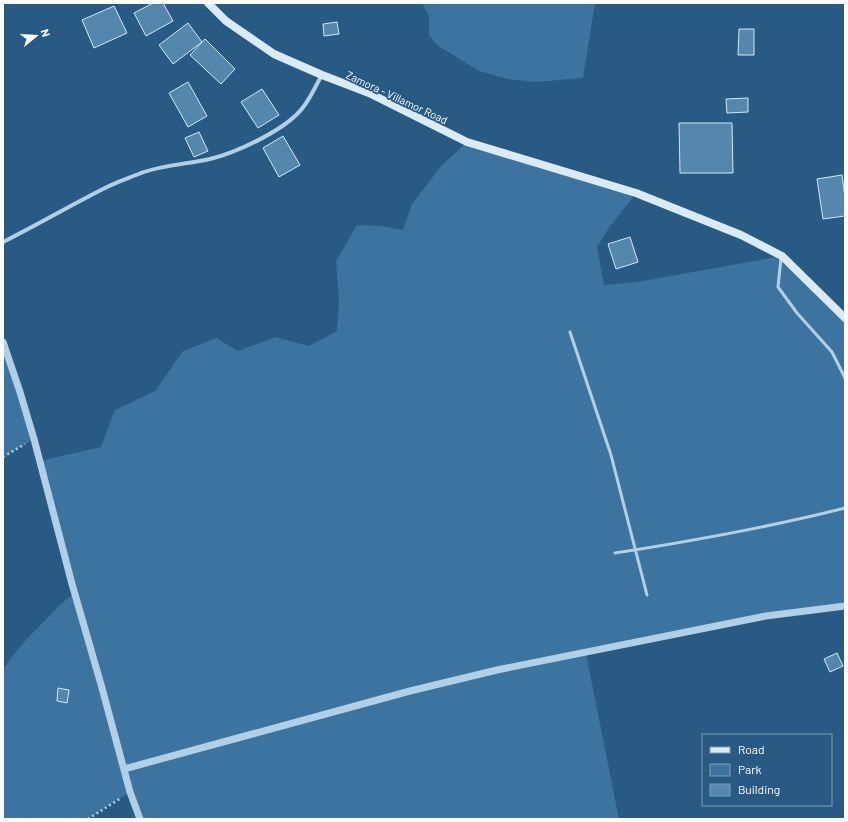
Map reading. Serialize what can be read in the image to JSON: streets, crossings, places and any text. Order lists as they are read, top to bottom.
{
  "streets": {
    "main road": ["Zamora - Villamor Road"]
  },
  "legend": ["Road", "Park", "Building"],
  "north": "right"
}
